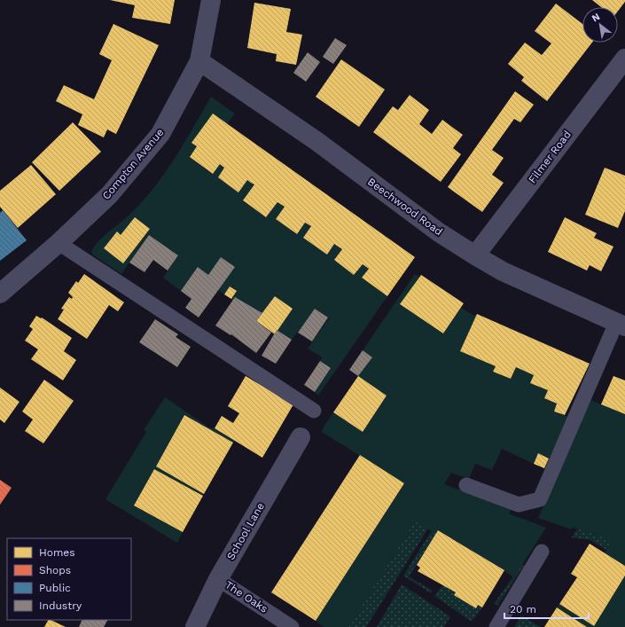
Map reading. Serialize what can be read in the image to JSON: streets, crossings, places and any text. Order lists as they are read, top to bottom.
{
  "streets": {
    "street": [
      "Filmer Road",
      "Compton Avenue",
      "Beechwood Road",
      "School Lane"
    ],
    "lane": ["The Oaks"]
  },
  "crossings": [
    ["Filmer Road", "Beechwood Road"],
    ["Compton Avenue", "Beechwood Road"],
    ["School Lane", "The Oaks"]
  ],
  "legend": [
    "Homes",
    "Shops",
    "Public",
    "Industry"
  ],
  "scale_bar": "20 m",
  "north": "top left"
}
